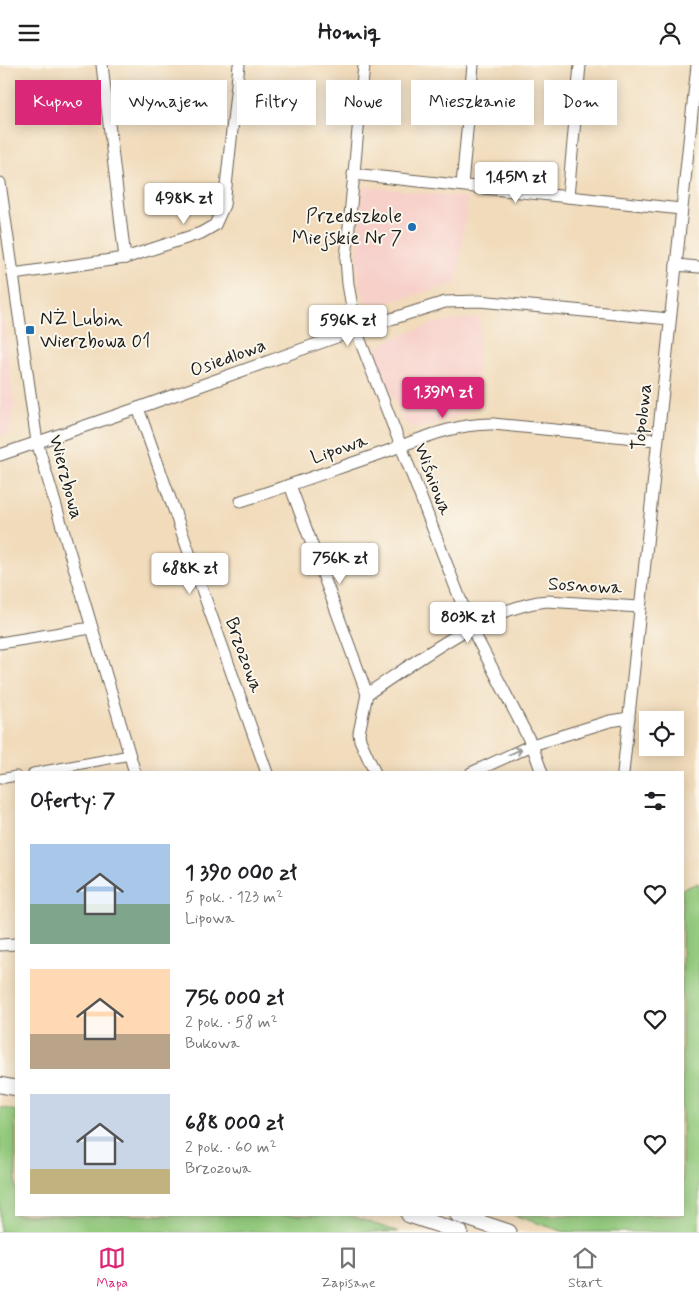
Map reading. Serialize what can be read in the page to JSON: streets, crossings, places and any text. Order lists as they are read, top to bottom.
{
  "streets": {
    "street": [
      "Osiedlowa",
      "Topolowa",
      "Lipowa",
      "Wierzbowa",
      "Wiśniowa",
      "Sosnowa",
      "Brzozowa"
    ]
  },
  "crossings": [
    ["Osiedlowa", "Topolowa"],
    ["Osiedlowa", "Wierzbowa"],
    ["Osiedlowa", "Wiśniowa"],
    ["Osiedlowa", "Brzozowa"],
    ["Topolowa", "Lipowa"],
    ["Topolowa", "Sosnowa"],
    ["Lipowa", "Wiśniowa"],
    ["Wiśniowa", "Sosnowa"]
  ],
  "places": {
    "other": ["Przedszkole Miejskie Nr 7"],
    "transit": ["NŻ Lubin Wierzbowa 01"]
  },
  "page": {
    "header": "Homiq",
    "chip": [
      "Kupno",
      "Wynajem",
      "Filtry",
      "Nowe",
      "Mieszkanie",
      "Dom"
    ],
    "price": [
      "1.45M zł",
      "498K zł",
      "596K zł",
      "1.39M zł",
      "756K zł",
      "688K zł",
      "803K zł"
    ],
    "heading": "Oferty: 7",
    "list": [
      {
        "name": "1 390 000 zł",
        "note": "5 pok. · 123 m² · Lipowa"
      },
      {
        "name": "756 000 zł",
        "note": "2 pok. · 58 m² · Bukowa"
      },
      {
        "name": "688 000 zł",
        "note": "2 pok. · 60 m² · Brzozowa"
      }
    ],
    "tabs": ["Mapa", "Zapisane", "Start"]
  }
}
